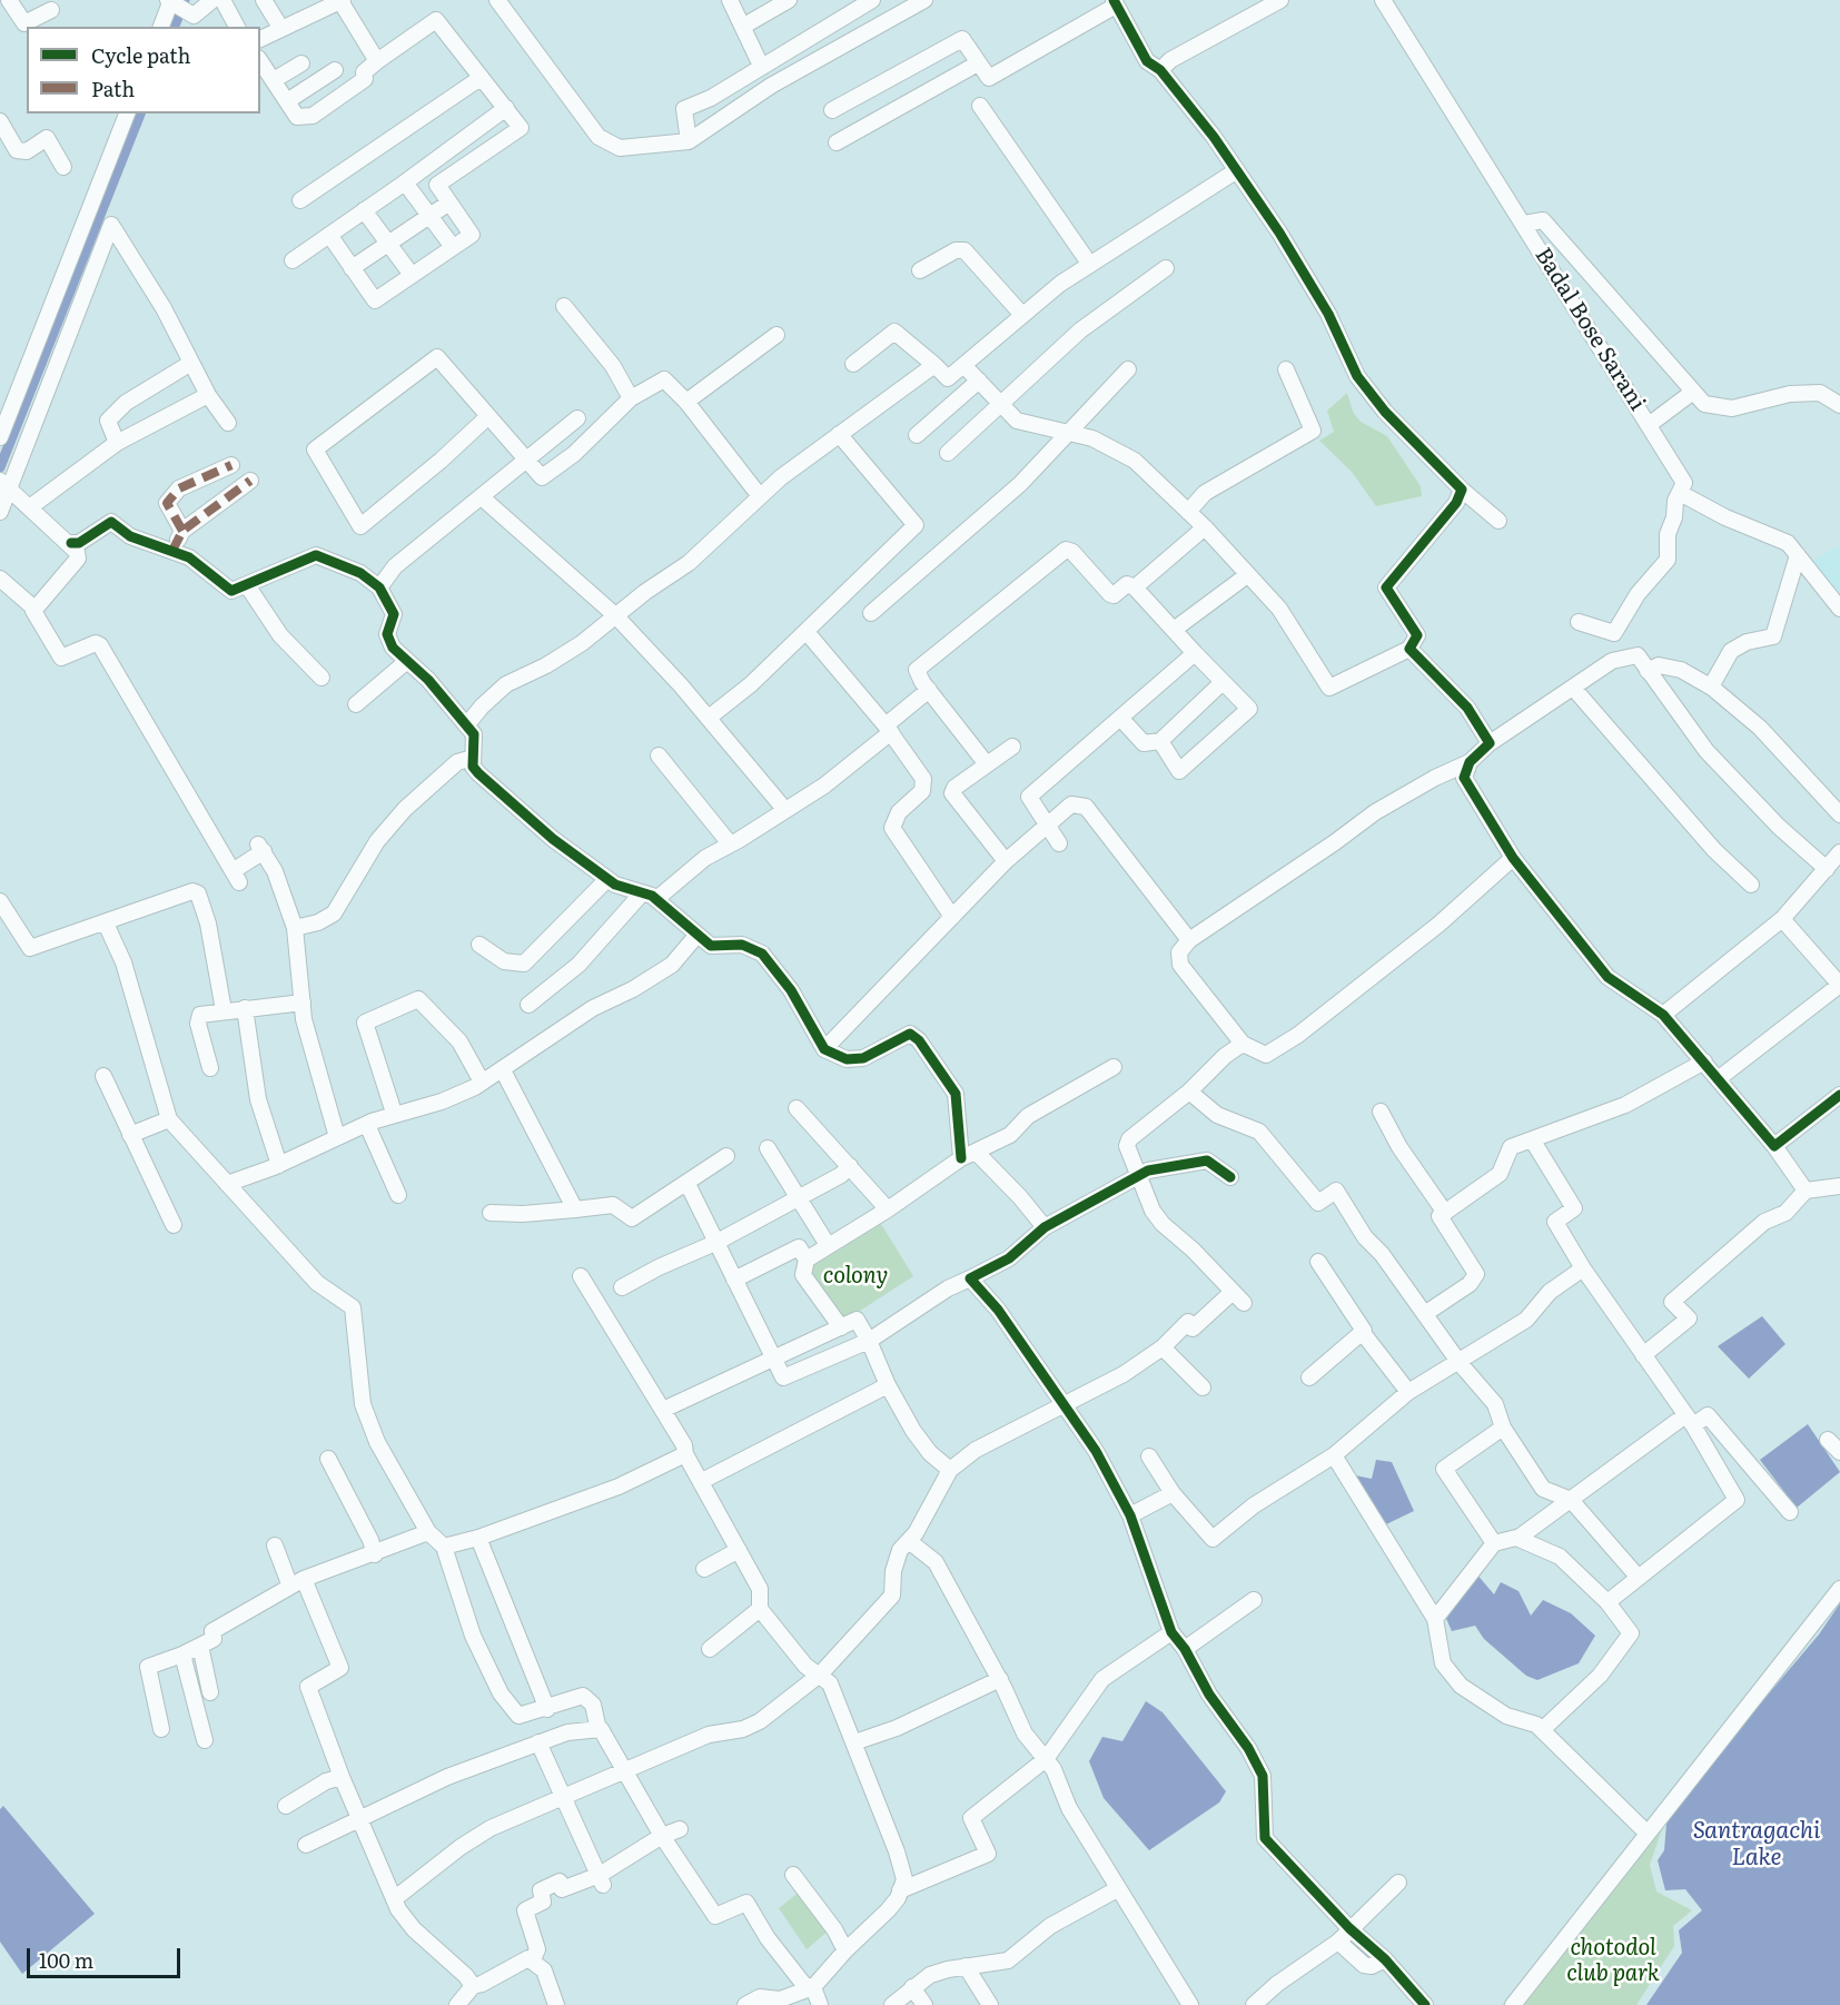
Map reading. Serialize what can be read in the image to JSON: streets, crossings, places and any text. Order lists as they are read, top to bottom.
{
  "streets": {
    "street": ["Badal Bose Sarani"]
  },
  "water": ["Santragachi Lake"],
  "parks": ["colony", "chotodol club park"],
  "legend": ["Cycle path", "Path"],
  "scale_bar": "100 m"
}
